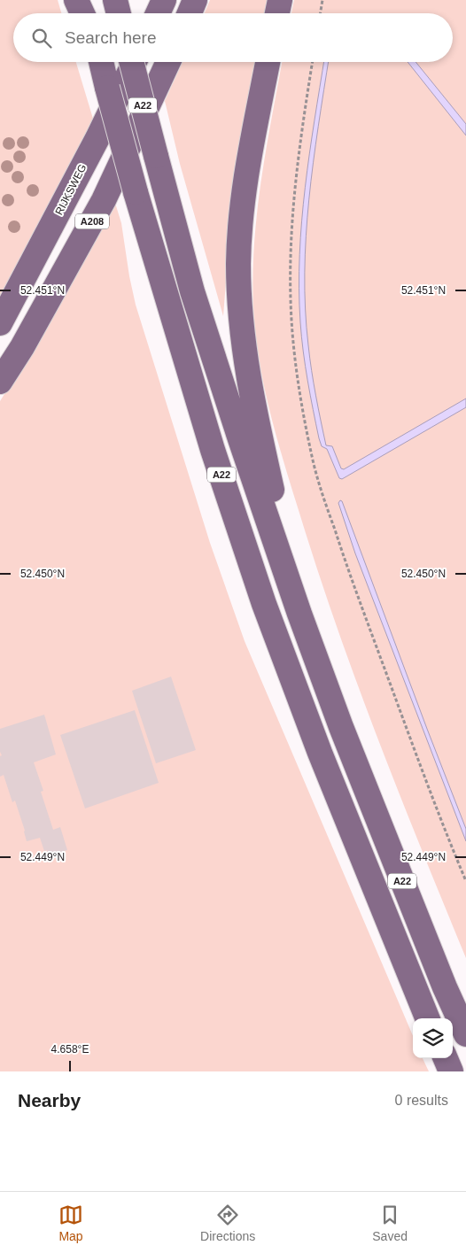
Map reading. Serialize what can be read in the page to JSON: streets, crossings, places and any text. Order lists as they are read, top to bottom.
{
  "streets": {
    "highway": ["A22", "RIJKSWEG", "A208"]
  },
  "page": {
    "search": "Search here",
    "heading": ["Nearby", "0 results"],
    "nav": ["Map", "Directions", "Saved"]
  },
  "coordinates": [
    "52.451°N",
    "52.450°N",
    "52.449°N",
    "4.658°E"
  ]
}
